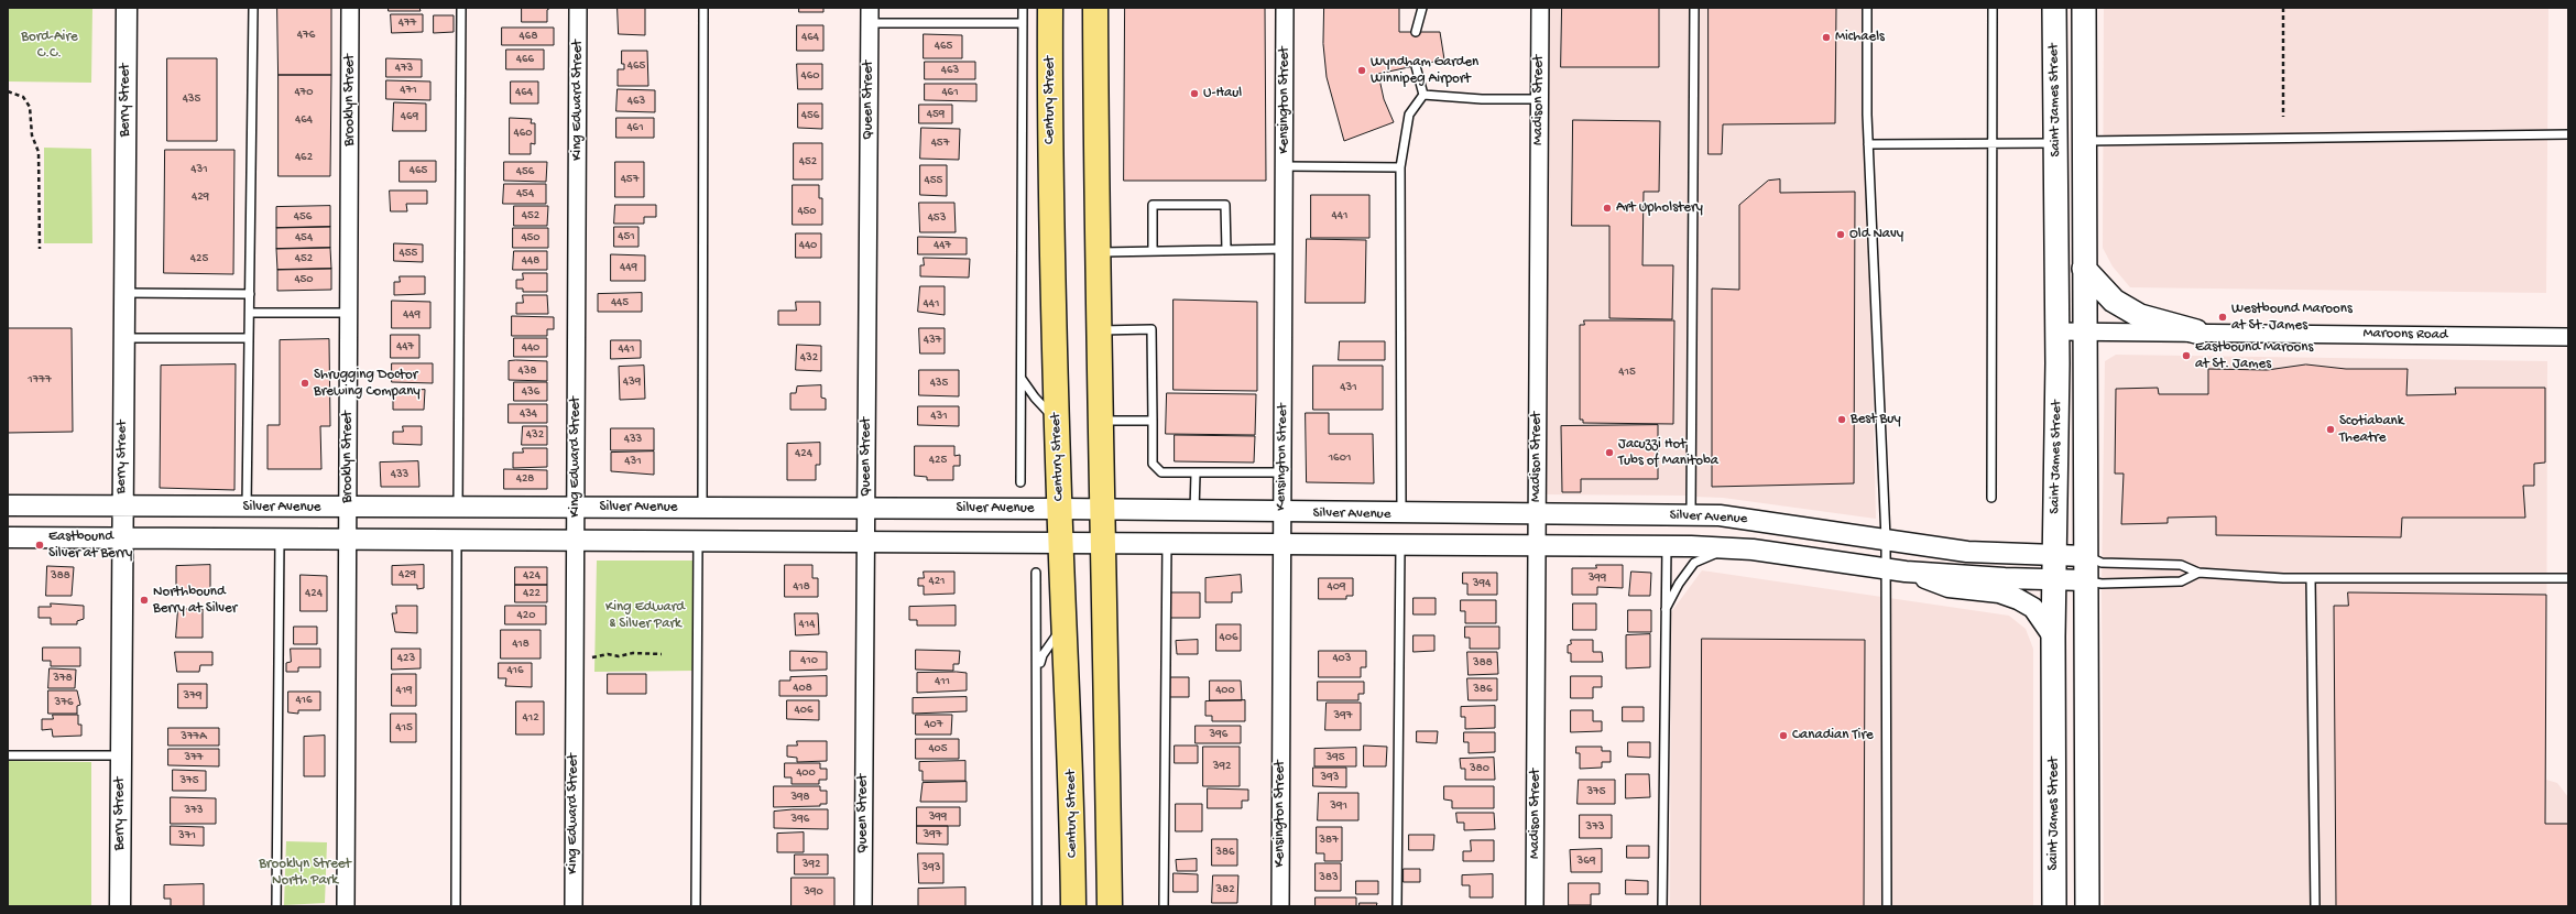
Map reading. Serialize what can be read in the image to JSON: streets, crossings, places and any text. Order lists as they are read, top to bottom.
{
  "streets": {
    "main road": ["Century Street", "Saint James Street"],
    "street": [
      "Berry Street",
      "Brooklyn Street",
      "King Edward Street",
      "Queen Street",
      "Kensington Street",
      "Madison Street",
      "Maroons Road",
      "Silver Avenue"
    ]
  },
  "crossings": [
    ["Berry Street", "Silver Avenue"],
    ["Brooklyn Street", "Silver Avenue"],
    ["King Edward Street", "Silver Avenue"],
    ["Queen Street", "Silver Avenue"],
    ["Century Street", "Silver Avenue"],
    ["Kensington Street", "Silver Avenue"],
    ["Madison Street", "Silver Avenue"],
    ["Saint James Street", "Maroons Road"],
    ["Saint James Street", "Silver Avenue"]
  ],
  "parks": ["Bord-Aire C.C.", "King Edward & Silver Park", "Brooklyn Street North Park"],
  "places": [
    "Michaels",
    "Wyndham Garden Winnipeg Airport",
    "U-Haul",
    "Art Upholstery",
    "Old Navy",
    "Westbound Maroons at St. James",
    "Eastbound Maroons at St. James",
    "Shrugging Doctor Brewing Company",
    "Best Buy",
    "Scotiabank Theatre",
    "Jacuzzi Hot Tubs of Manitoba",
    "Eastbound Silver at Berry",
    "Northbound Berry at Silver",
    "Canadian Tire"
  ],
  "house_numbers": [
    "477",
    "476",
    "468",
    "464",
    "465",
    "466",
    "465",
    "473",
    "463",
    "460",
    "471",
    "470",
    "464",
    "461",
    "435",
    "463",
    "459",
    "456",
    "469",
    "464",
    "461",
    "460",
    "457",
    "462",
    "452",
    "431",
    "465",
    "456",
    "457",
    "455",
    "454",
    "429",
    "450",
    "452",
    "441",
    "456",
    "453",
    "451",
    "454",
    "450",
    "440",
    "447",
    "455",
    "425",
    "452",
    "448",
    "449",
    "450",
    "445",
    "441",
    "449",
    "437",
    "447",
    "440",
    "441",
    "432",
    "438",
    "415",
    "1777",
    "439",
    "435",
    "431",
    "436",
    "434",
    "431",
    "432",
    "433",
    "424",
    "1601",
    "425",
    "431",
    "433",
    "428",
    "429",
    "388",
    "424",
    "399",
    "421",
    "394",
    "418",
    "409",
    "424",
    "422",
    "420",
    "414",
    "406",
    "418",
    "423",
    "403",
    "410",
    "388",
    "416",
    "378",
    "411",
    "408",
    "386",
    "419",
    "400",
    "379",
    "416",
    "376",
    "406",
    "397",
    "412",
    "407",
    "415",
    "396",
    "377A",
    "405",
    "377",
    "395",
    "392",
    "380",
    "400",
    "393",
    "375",
    "375",
    "398",
    "391",
    "373",
    "399",
    "396",
    "373",
    "397",
    "371",
    "387",
    "386",
    "369",
    "392",
    "393",
    "383",
    "382",
    "390"
  ]
}
